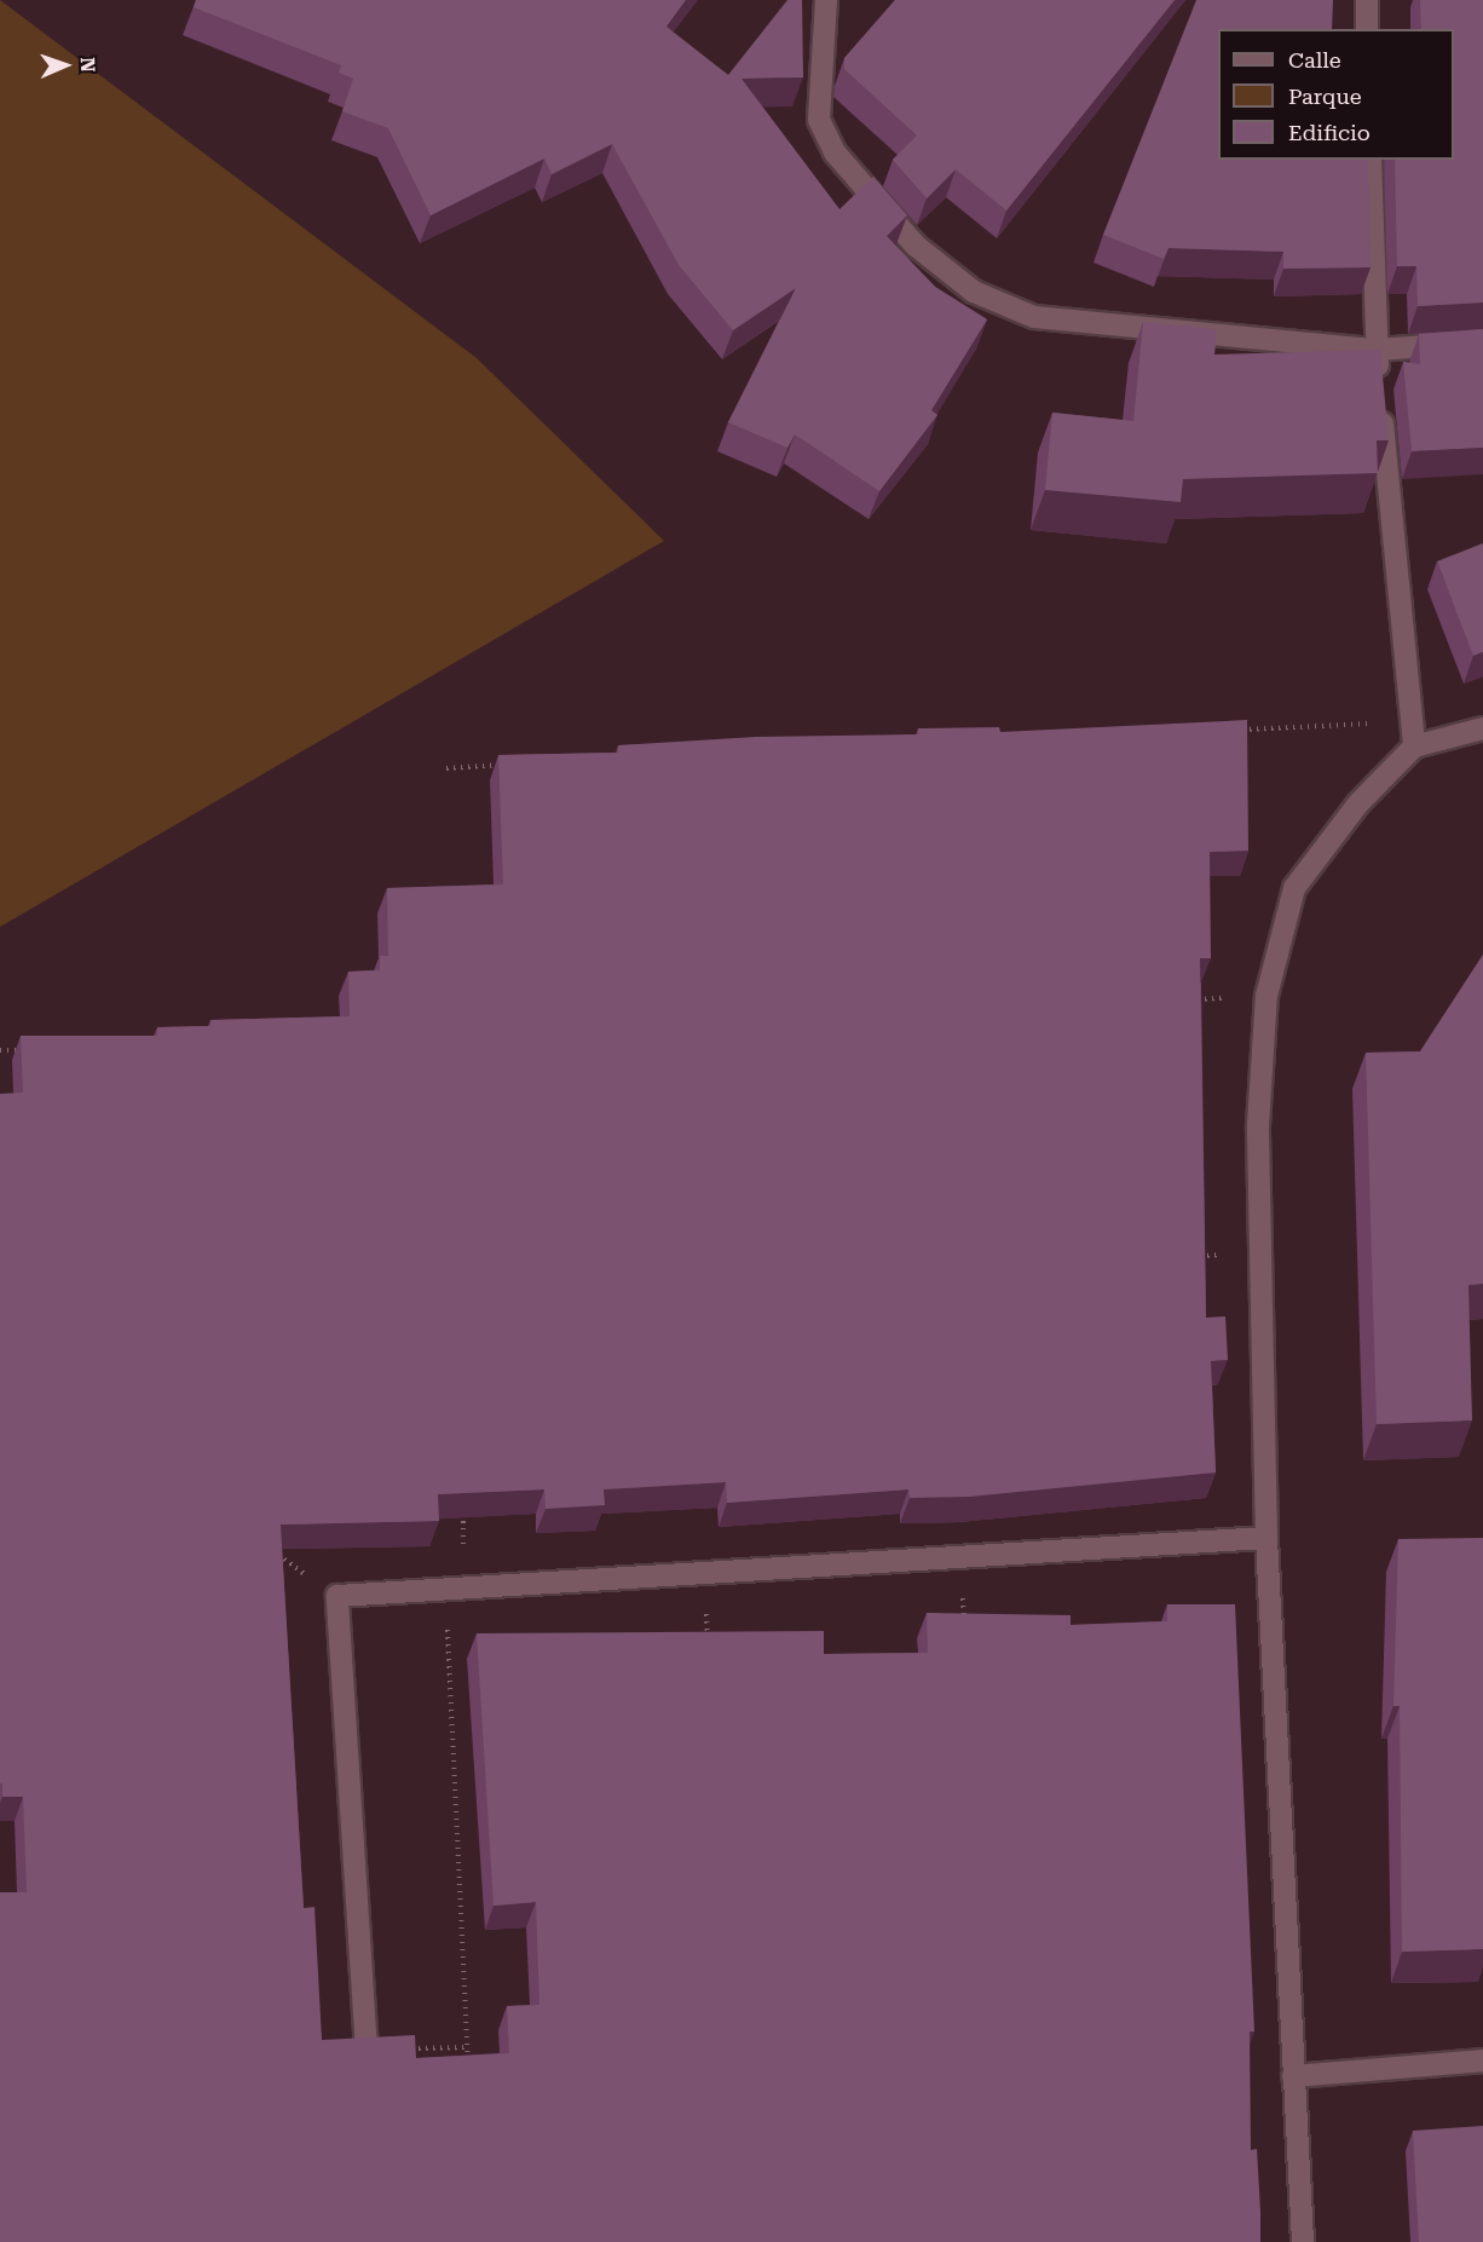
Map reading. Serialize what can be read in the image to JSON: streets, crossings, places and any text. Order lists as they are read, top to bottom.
{
  "legend": ["Calle", "Parque", "Edificio"],
  "north": "right"
}
